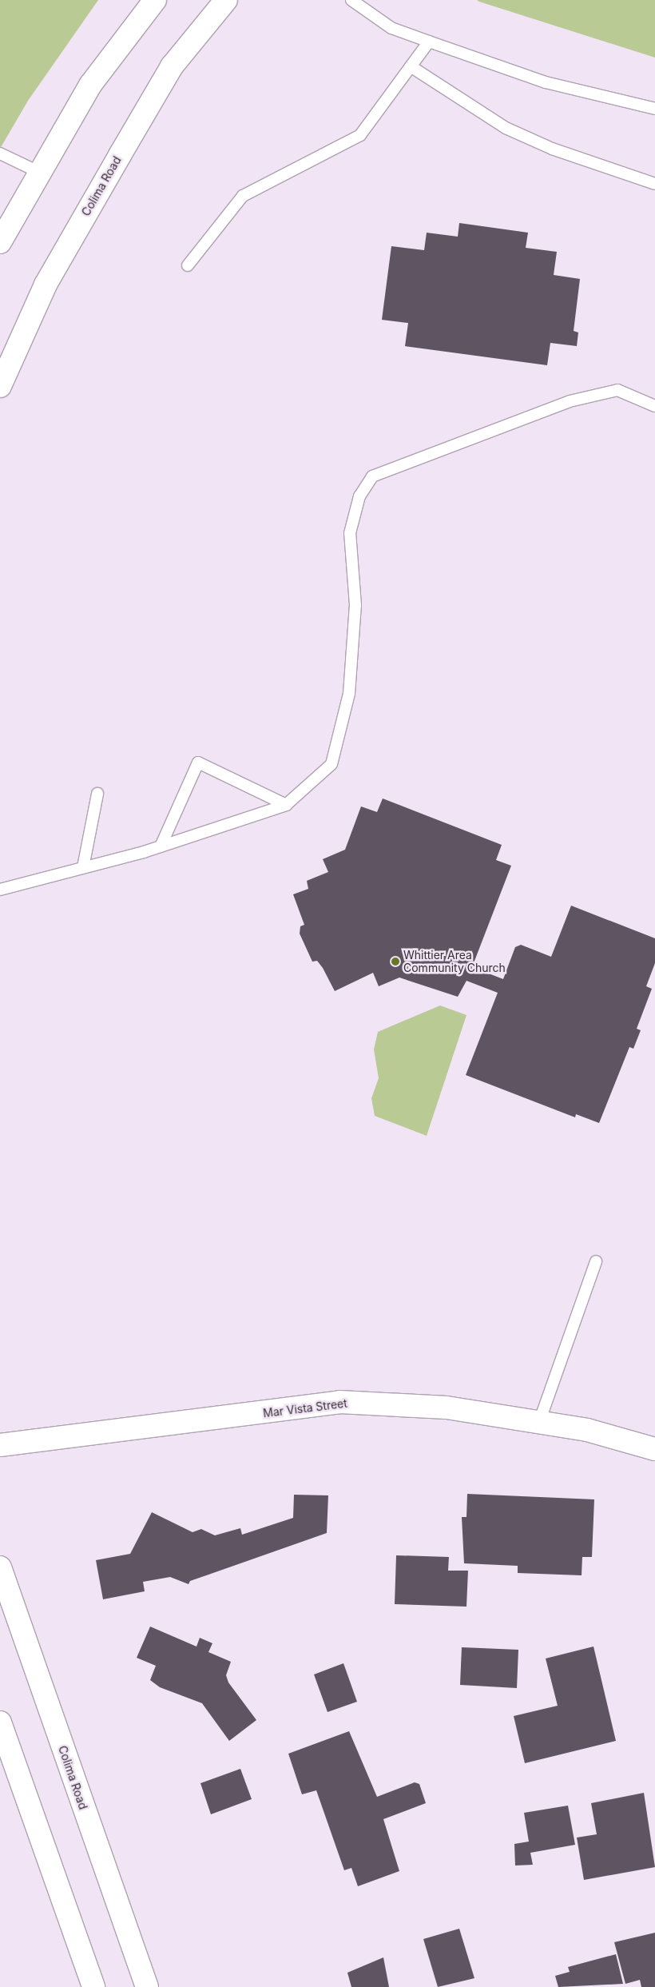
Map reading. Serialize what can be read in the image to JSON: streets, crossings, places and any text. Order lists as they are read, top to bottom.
{
  "streets": {
    "main road": ["Colima Road", "Mar Vista Street"]
  },
  "places": ["Whittier Area Community Church"]
}
